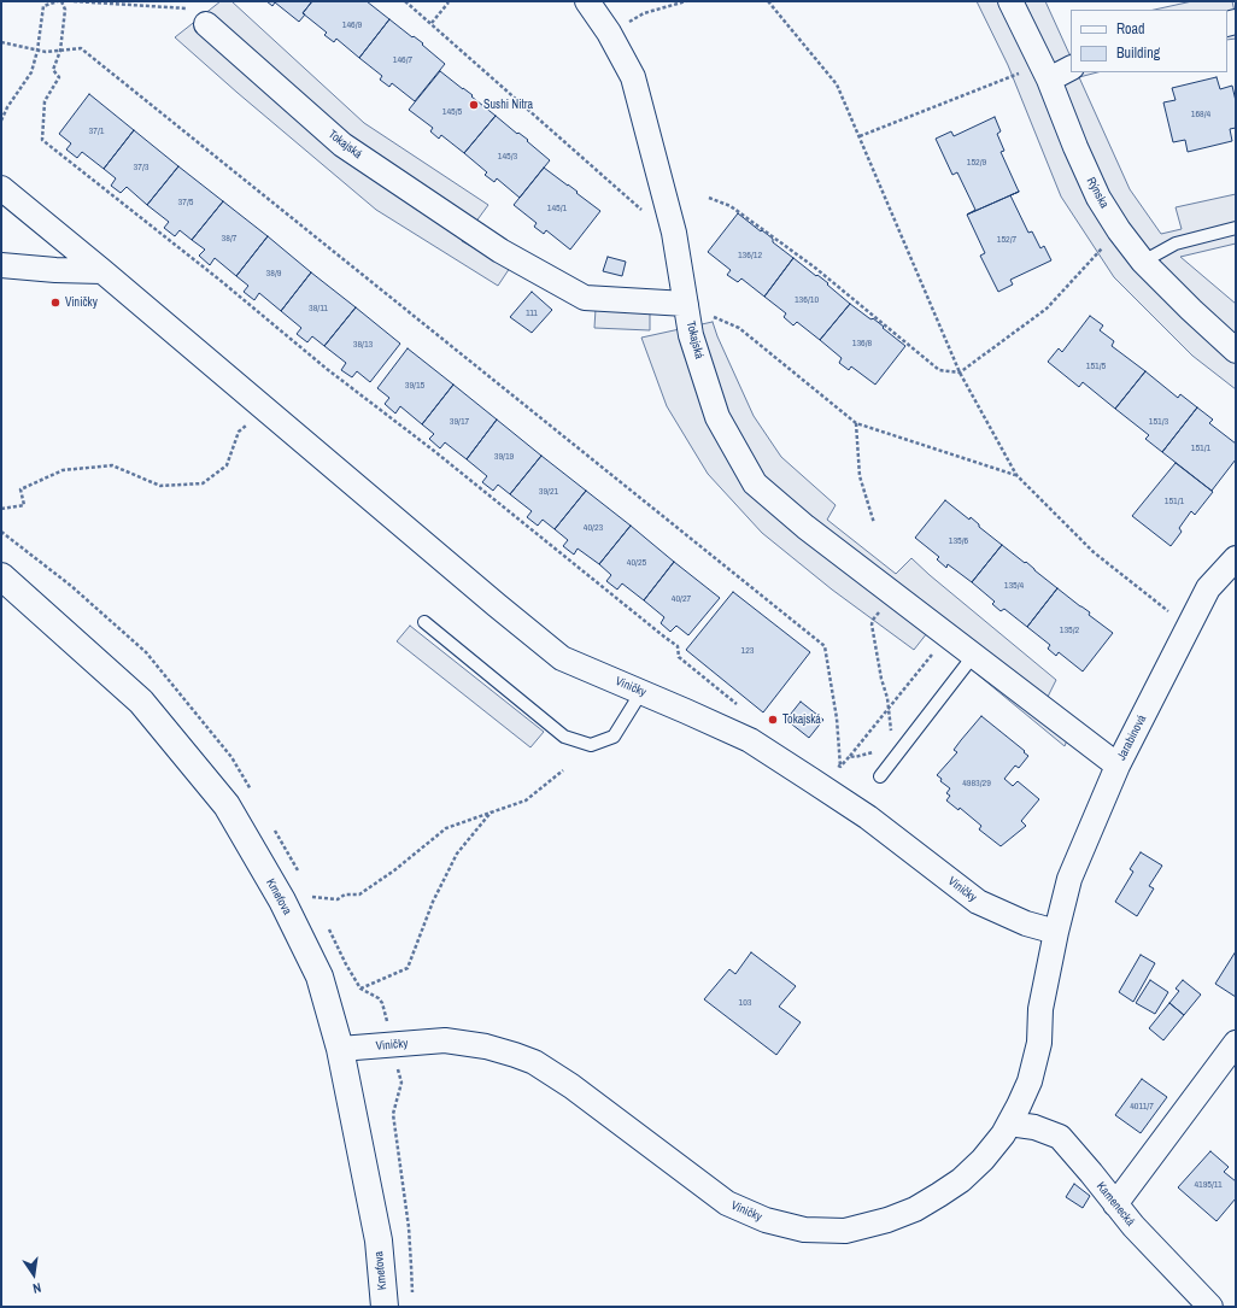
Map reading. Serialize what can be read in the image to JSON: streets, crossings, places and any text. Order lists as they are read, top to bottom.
{
  "streets": {
    "street": [
      "Tokajská",
      "Rýnska",
      "Viničky",
      "Jarabinová",
      "Kmeťova",
      "Kamenecká"
    ]
  },
  "crossings": [
    ["Tokajská", "Jarabinová"],
    ["Viničky", "Jarabinová"],
    ["Viničky", "Kmeťova"],
    ["Viničky", "Kamenecká"]
  ],
  "places": ["Sushi Nitra", "Viničky", "Tokajská"],
  "house_numbers": [
    "146/9",
    "146/7",
    "145/5",
    "168/4",
    "37/1",
    "145/3",
    "152/9",
    "37/3",
    "37/5",
    "145/1",
    "38/7",
    "152/7",
    "136/12",
    "38/9",
    "136/10",
    "38/11",
    "111",
    "136/8",
    "38/13",
    "151/5",
    "39/15",
    "39/17",
    "151/3",
    "151/1",
    "39/19",
    "39/21",
    "151/1",
    "40/23",
    "135/6",
    "40/25",
    "135/4",
    "40/27",
    "135/2",
    "123",
    "4983/29",
    "103",
    "4011/7",
    "4195/11"
  ],
  "legend": ["Road", "Building"],
  "north": "bottom"
}
